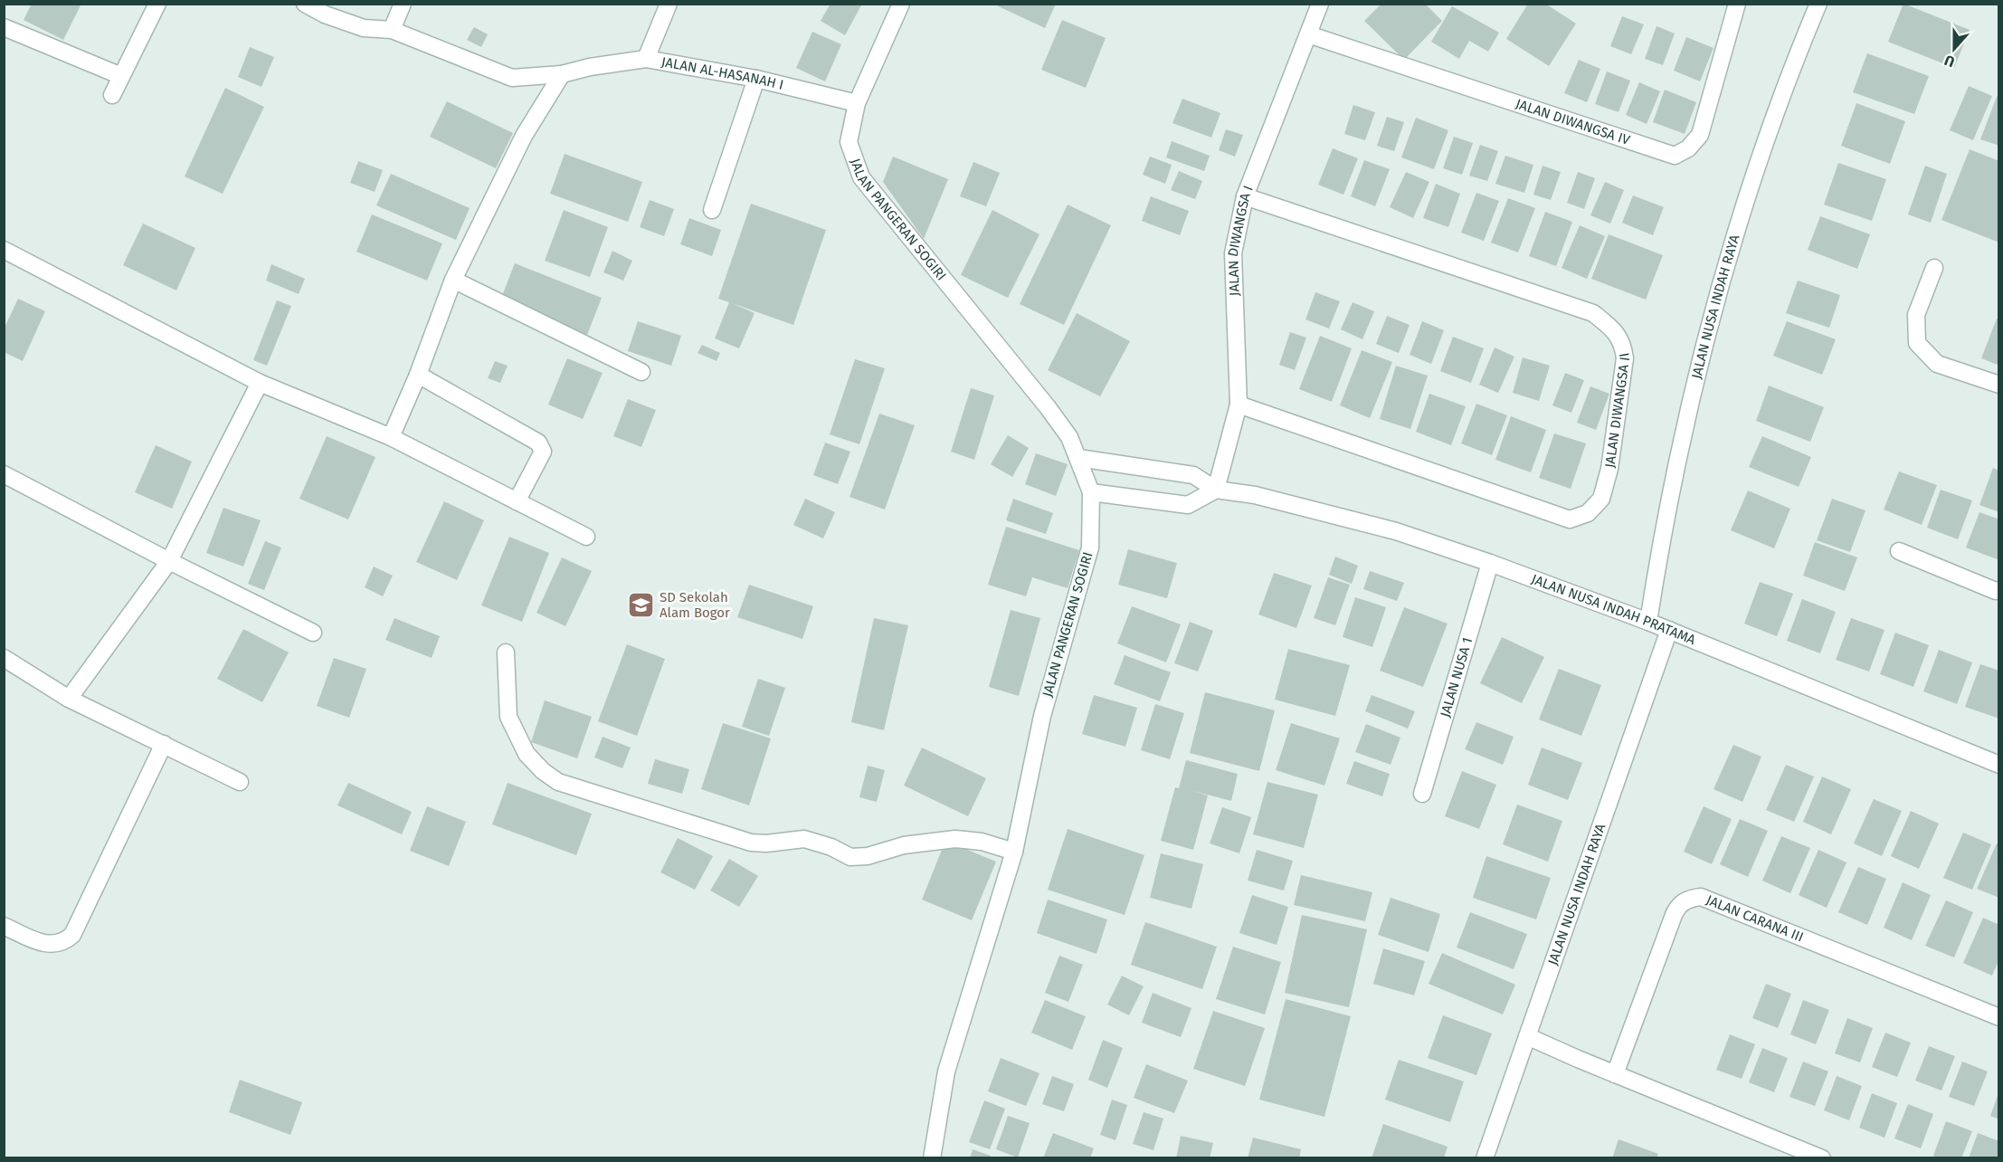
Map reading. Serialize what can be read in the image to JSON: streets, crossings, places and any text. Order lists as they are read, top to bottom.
{
  "streets": {
    "street": [
      "JALAN AL-HASANAH I",
      "JALAN DIWANGSA IV",
      "JALAN PANGERAN SOGIRI",
      "JALAN DIWANGSA I",
      "JALAN NUSA INDAH RAYA",
      "JALAN DIWANGSA II",
      "JALAN NUSA INDAH PRATAMA",
      "JALAN NUSA 1",
      "JALAN CARANA III"
    ]
  },
  "crossings": [
    ["JALAN AL-HASANAH I", "JALAN PANGERAN SOGIRI"],
    ["JALAN DIWANGSA IV", "JALAN DIWANGSA I"],
    ["JALAN DIWANGSA I", "JALAN DIWANGSA II"],
    ["JALAN DIWANGSA I", "JALAN NUSA INDAH PRATAMA"],
    ["JALAN NUSA INDAH RAYA", "JALAN NUSA INDAH PRATAMA"],
    ["JALAN NUSA INDAH PRATAMA", "JALAN NUSA 1"]
  ],
  "places": {
    "school or university": ["SD Sekolah Alam Bogor"]
  },
  "north": "bottom"
}
